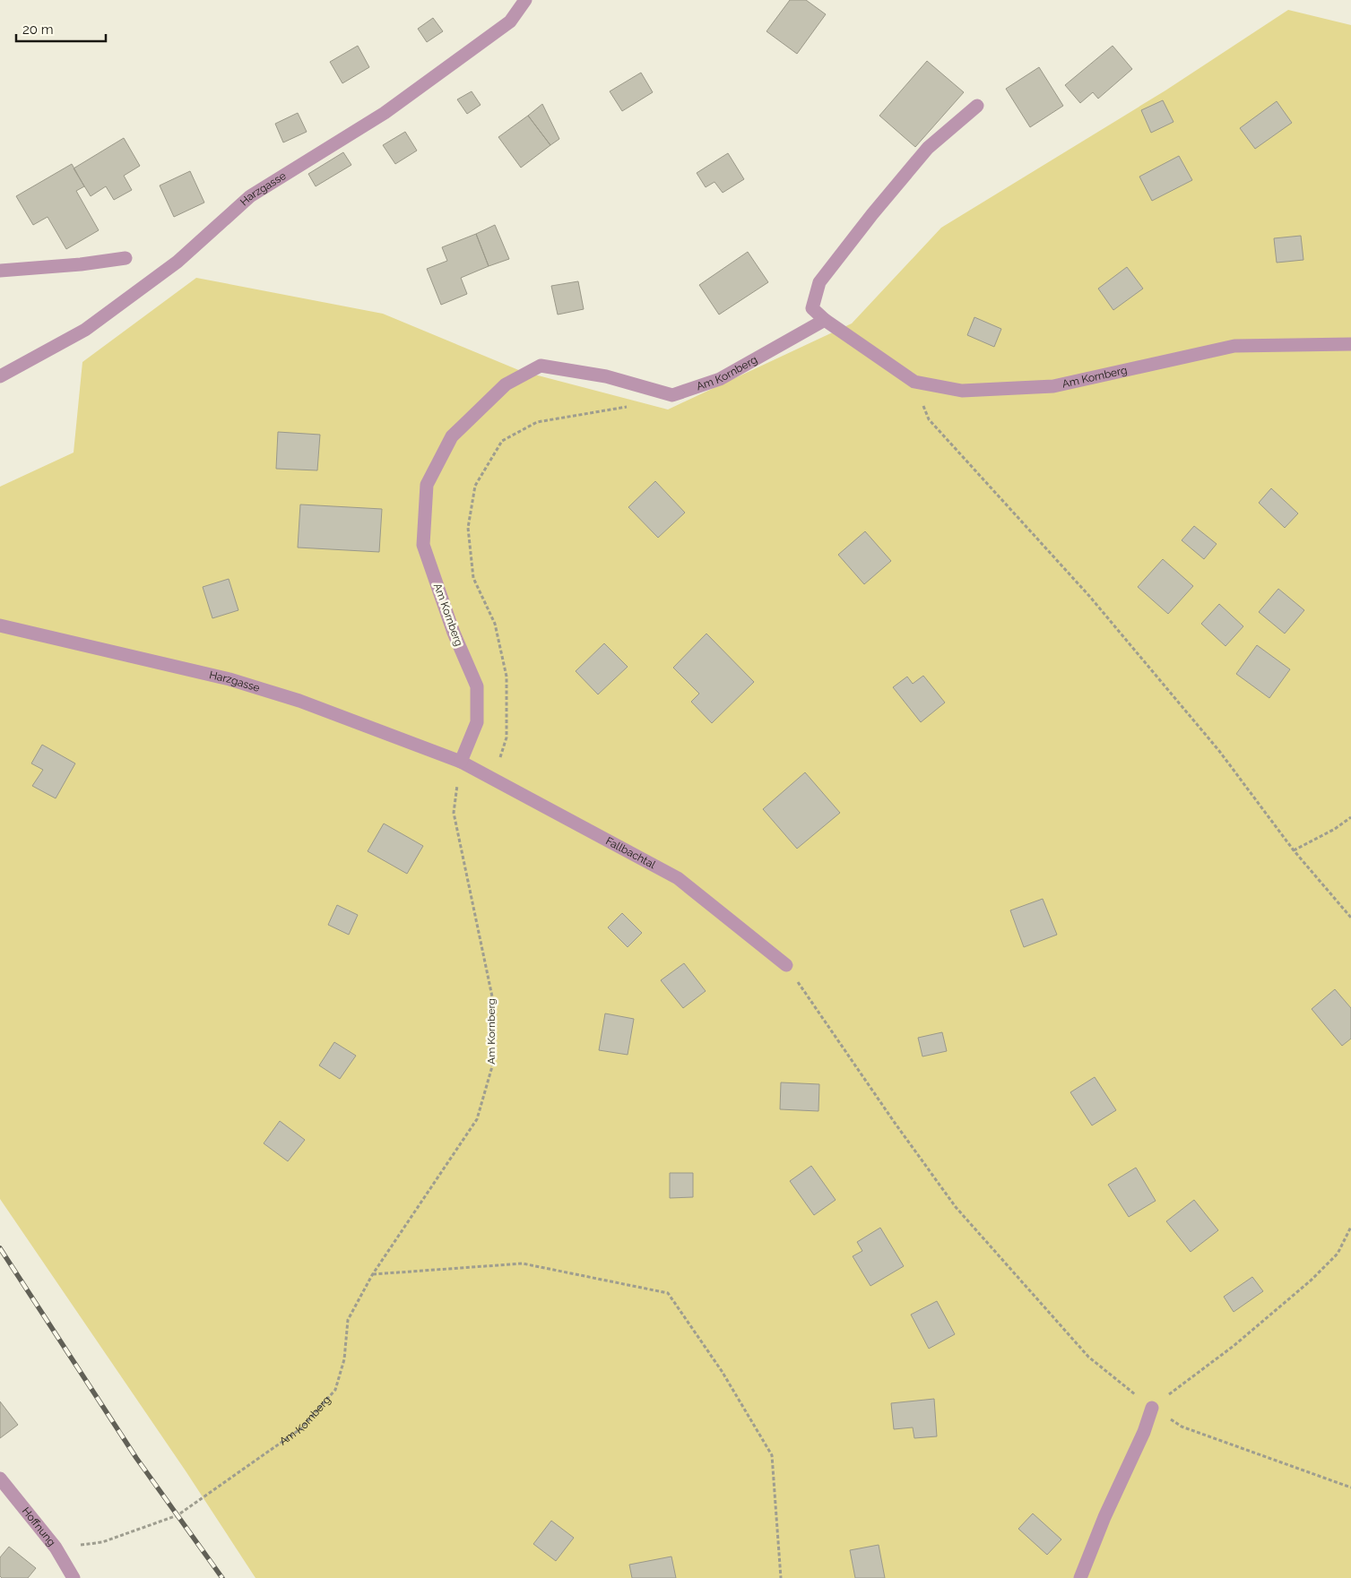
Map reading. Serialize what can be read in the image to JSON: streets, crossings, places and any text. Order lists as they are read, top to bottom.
{
  "streets": {
    "street": [
      "Harzgasse",
      "Am Kornberg",
      "Fallbachtal",
      "Hoffnung"
    ]
  },
  "crossings": [
    ["Harzgasse", "Am Kornberg"],
    ["Harzgasse", "Fallbachtal"],
    ["Am Kornberg", "Fallbachtal"],
    ["Am Kornberg", "Hoffnung"]
  ],
  "scale_bar": "20 m"
}
